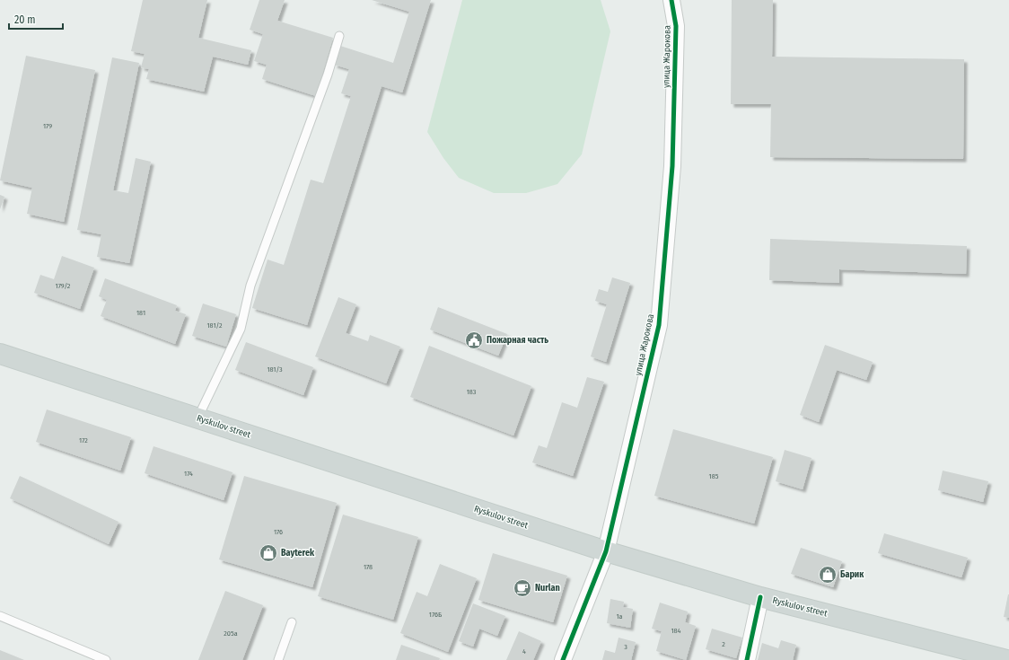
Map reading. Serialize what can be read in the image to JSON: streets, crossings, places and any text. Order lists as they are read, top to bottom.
{
  "streets": {
    "main road": ["Ryskulov street"],
    "street": ["улица Жарокова"]
  },
  "crossings": [
    ["улица Жарокова", "Ryskulov street"]
  ],
  "places": {
    "public building": ["Пожарная часть"],
    "shop": ["Bayterek", "Барик"],
    "cafe": ["Nurlan"]
  },
  "house_numbers": [
    "179",
    "179/2",
    "181",
    "181/2",
    "181/3",
    "183",
    "172",
    "174",
    "185",
    "176",
    "178",
    "176Б",
    "1а",
    "184",
    "205a",
    "2",
    "3",
    "4"
  ],
  "scale_bar": "20 m"
}
